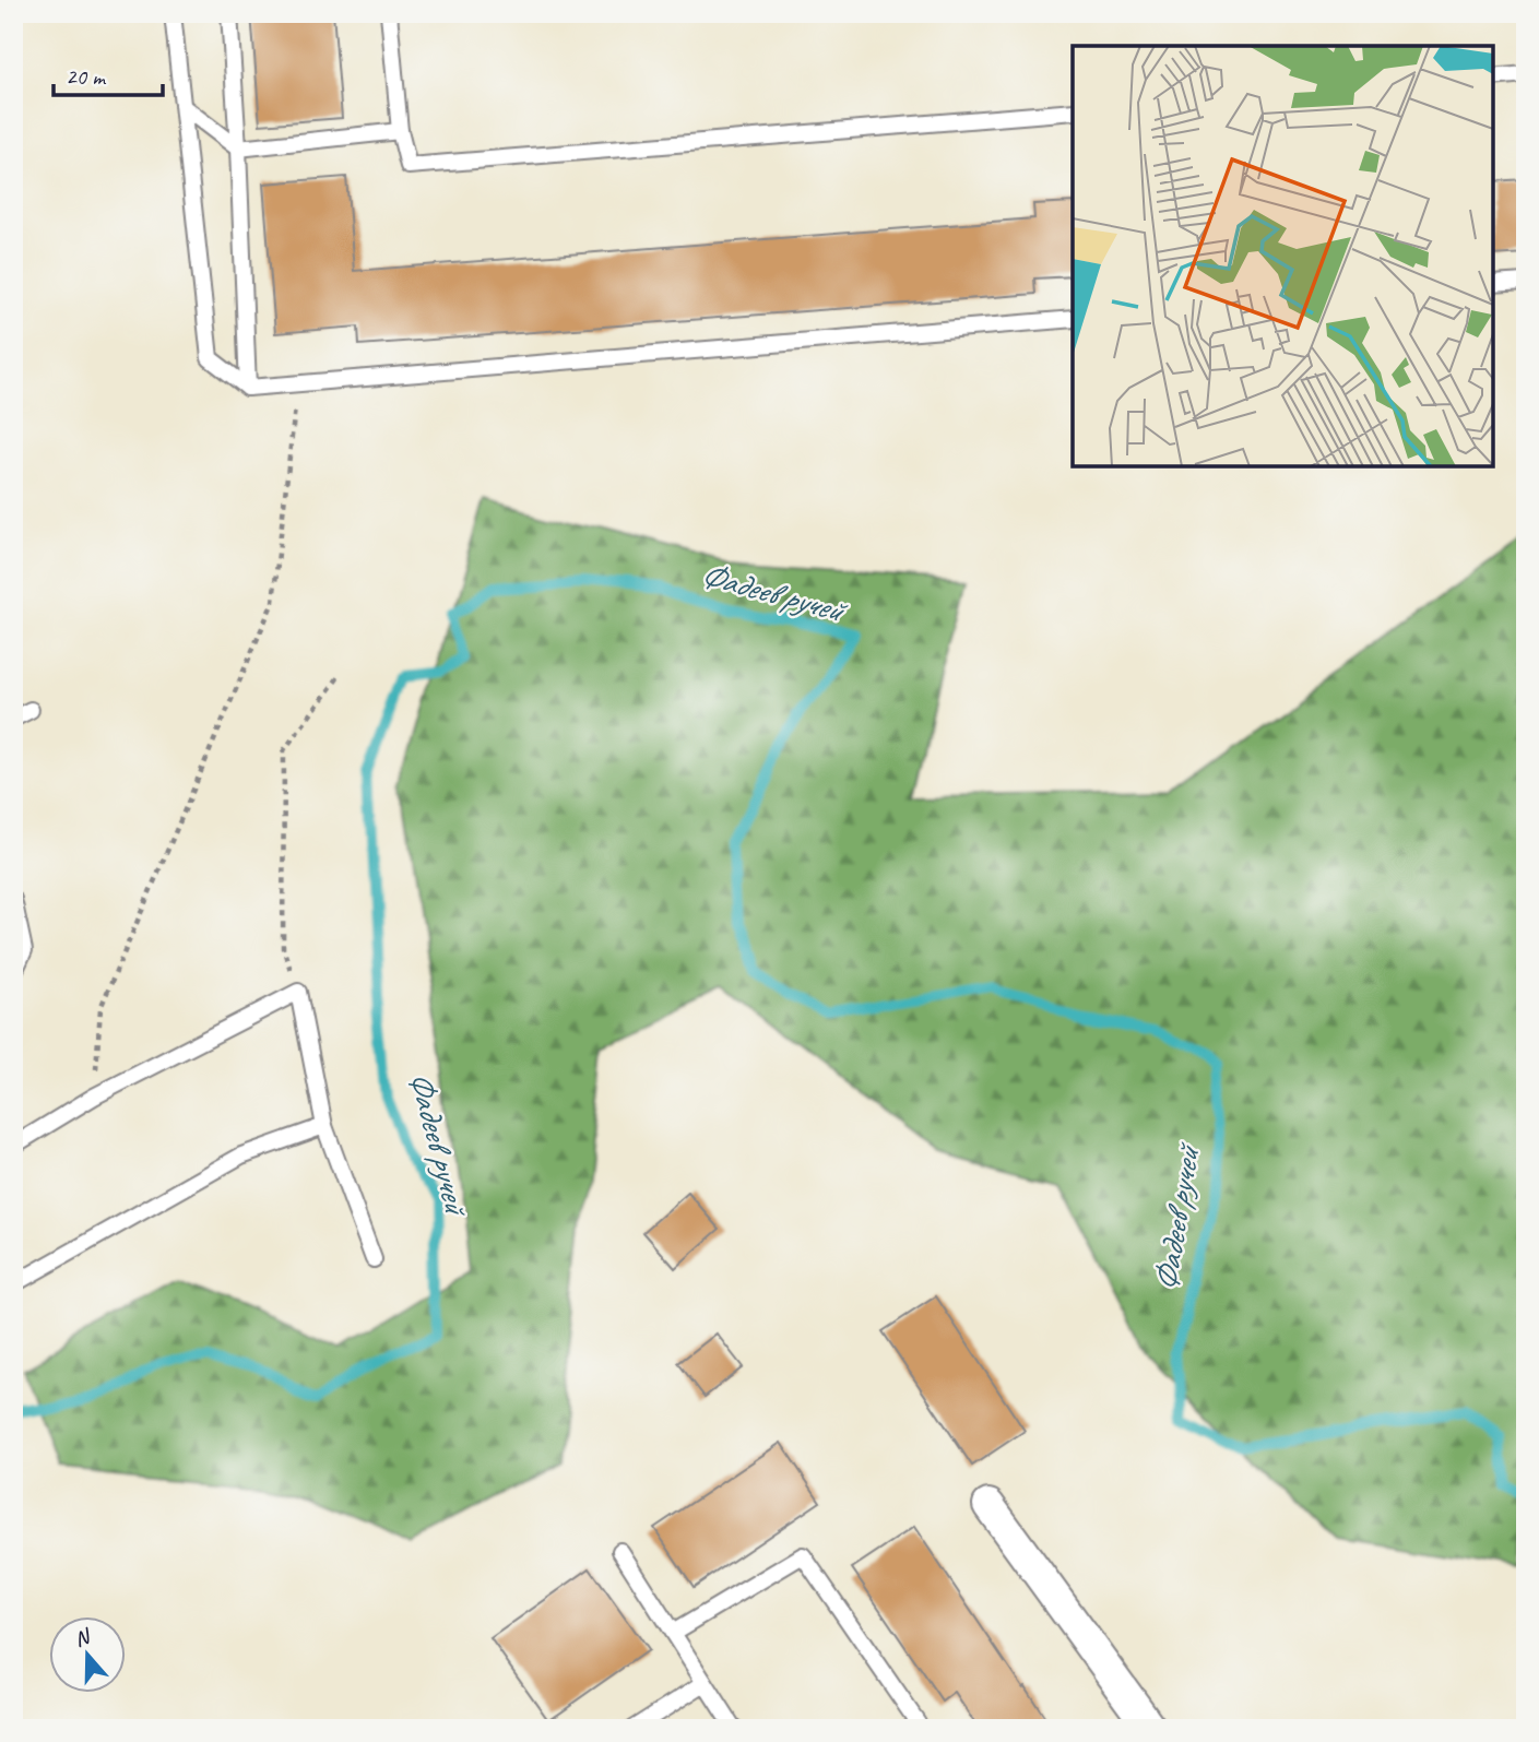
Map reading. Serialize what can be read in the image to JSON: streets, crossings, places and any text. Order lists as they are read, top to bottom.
{
  "water": ["Фадеев ручей"],
  "scale_bar": "20 m",
  "north": "top"
}
